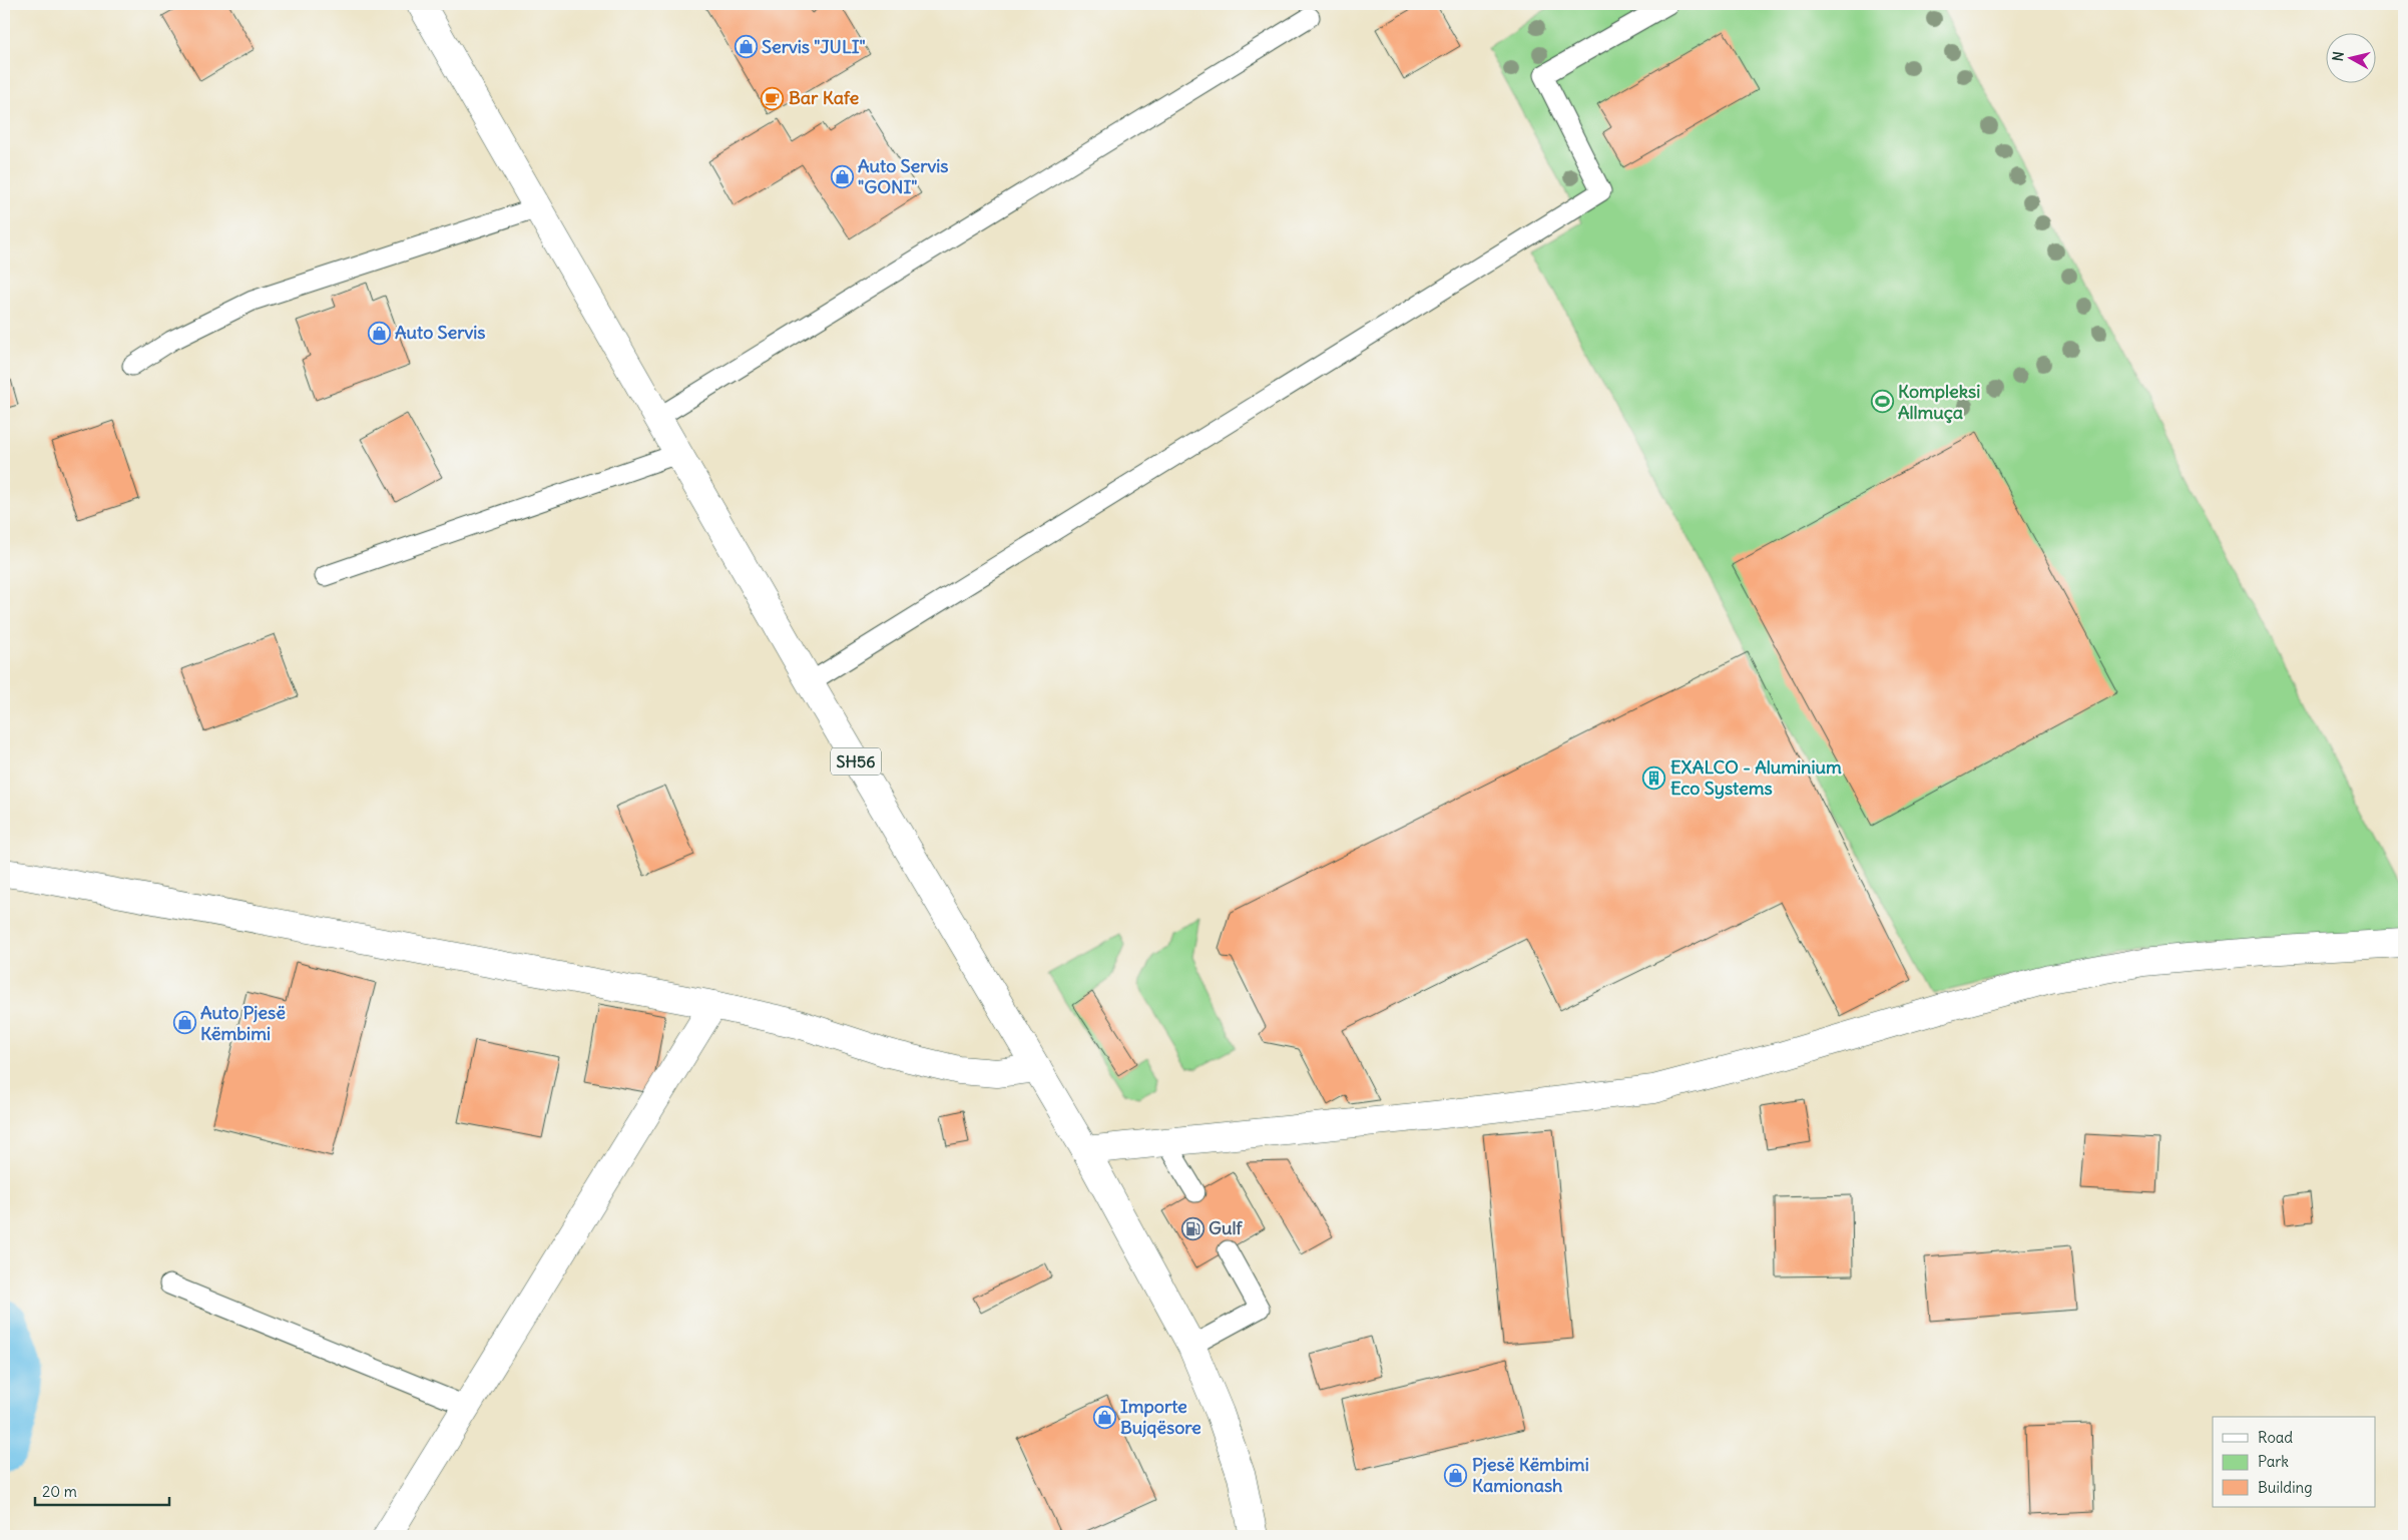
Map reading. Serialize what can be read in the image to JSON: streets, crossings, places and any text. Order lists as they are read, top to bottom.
{
  "streets": {
    "street": ["SH56"]
  },
  "places": {
    "shop": [
      "Servis \"JULI\"",
      "Auto Servis \"GONI\"",
      "Auto Servis",
      "Auto Pjesë Këmbimi",
      "Importe Bujqësore",
      "Pjesë Këmbimi Kamionash"
    ],
    "cafe": ["Bar Kafe"],
    "sports": ["Kompleksi Allmuça"],
    "building": ["EXALCO - Aluminium Eco Systems"],
    "fuel station": ["Gulf"]
  },
  "legend": ["Road", "Park", "Building"],
  "scale_bar": "20 m",
  "north": "left"
}
